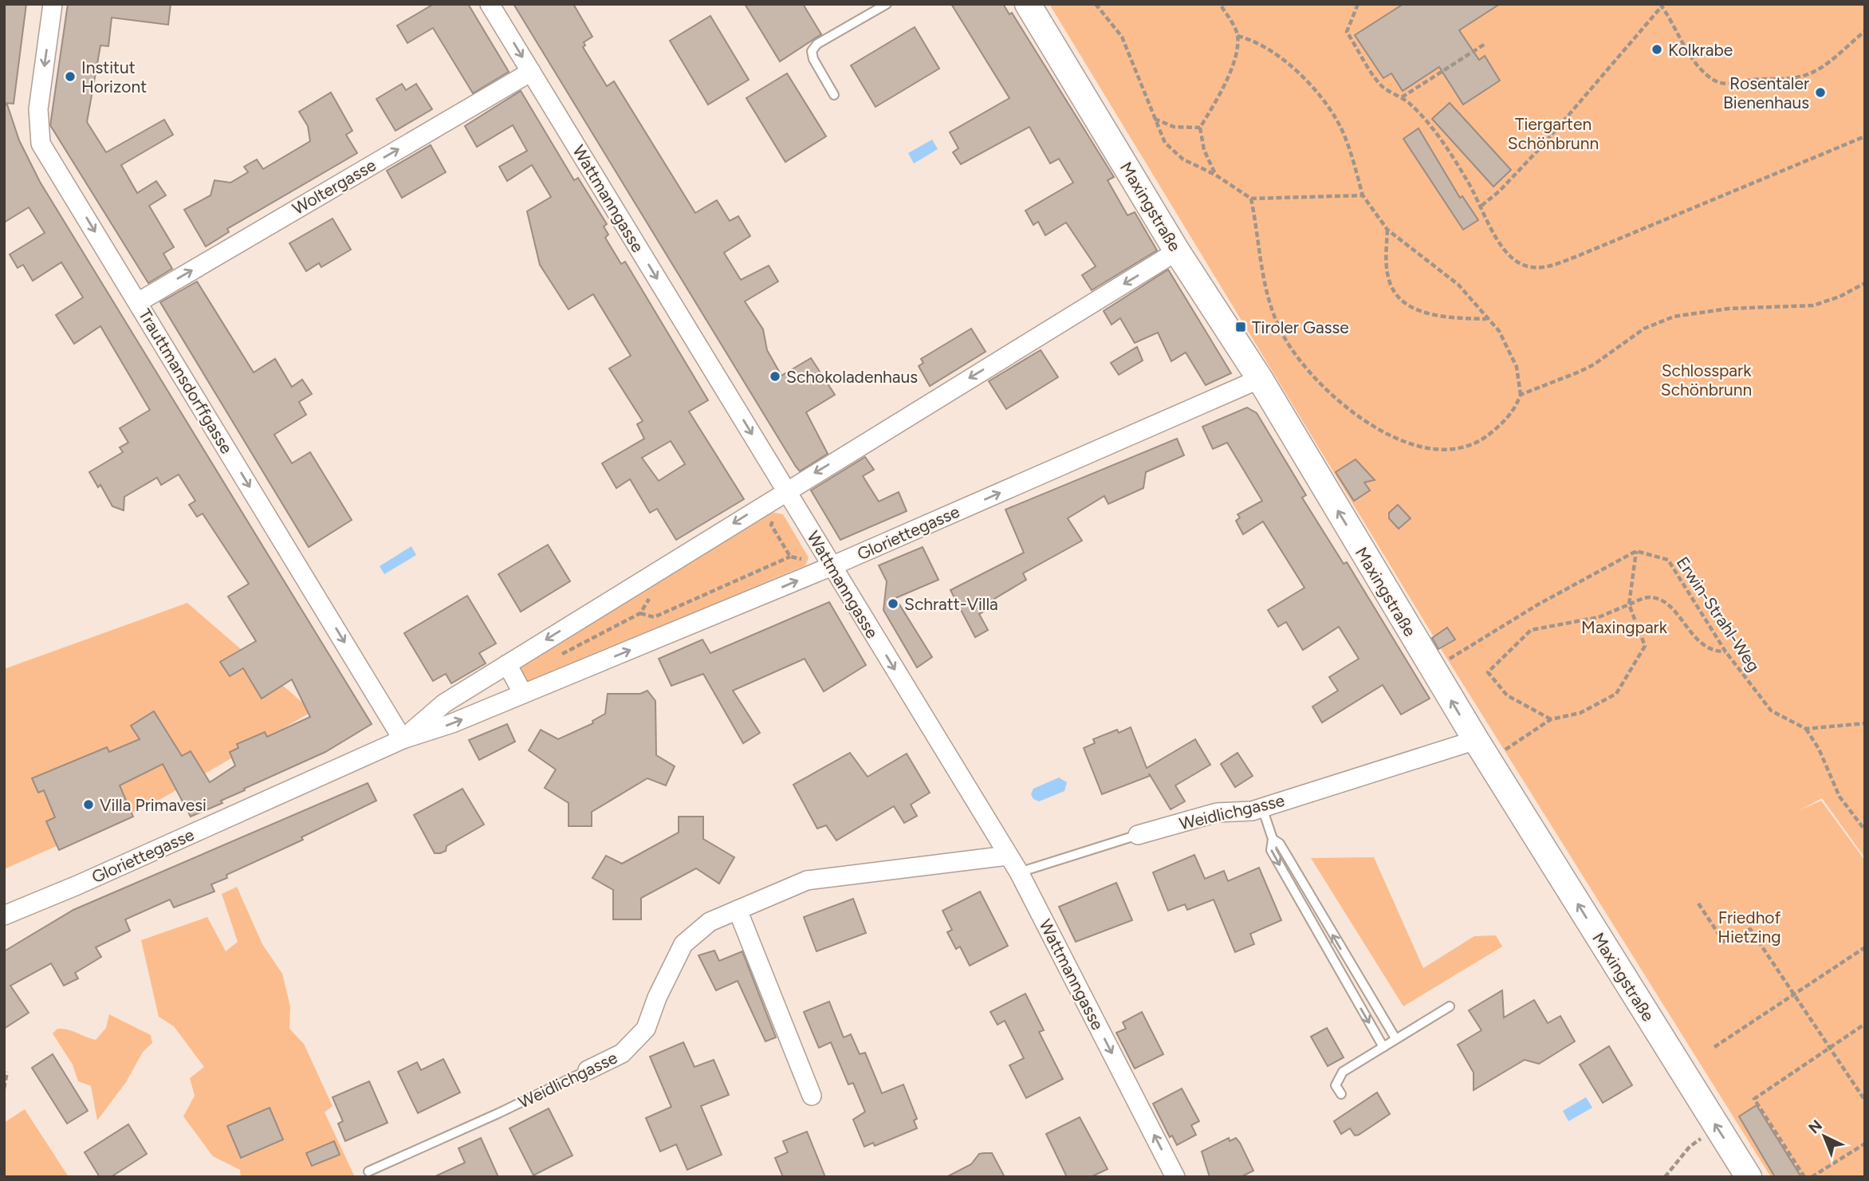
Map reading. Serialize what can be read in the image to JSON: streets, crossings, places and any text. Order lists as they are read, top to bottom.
{
  "streets": {
    "street": [
      "Woltergasse",
      "Wattmanngasse",
      "Maxingstraße",
      "Trauttmansdorffgasse",
      "Gloriettegasse",
      "Weidlichgasse"
    ],
    "path": ["Erwin-Strahl-Weg"]
  },
  "crossings": [
    ["Woltergasse", "Wattmanngasse"],
    ["Woltergasse", "Trauttmansdorffgasse"],
    ["Wattmanngasse", "Gloriettegasse"],
    ["Wattmanngasse", "Weidlichgasse"],
    ["Maxingstraße", "Gloriettegasse"],
    ["Maxingstraße", "Weidlichgasse"],
    ["Trauttmansdorffgasse", "Gloriettegasse"]
  ],
  "one_way": [
    "Woltergasse",
    "Wattmanngasse",
    "Maxingstraße",
    "Trauttmansdorffgasse"
  ],
  "parks": [
    "Tiergarten Schönbrunn",
    "Schlosspark Schönbrunn",
    "Maxingpark",
    "Friedhof Hietzing"
  ],
  "places": {
    "other": [
      "Kolkrabe",
      "Institut Horizont",
      "Rosentaler Bienenhaus",
      "Schokoladenhaus",
      "Schratt-Villa",
      "Villa Primavesi"
    ],
    "transit": ["Tiroler Gasse"]
  },
  "north": "top left"
}
